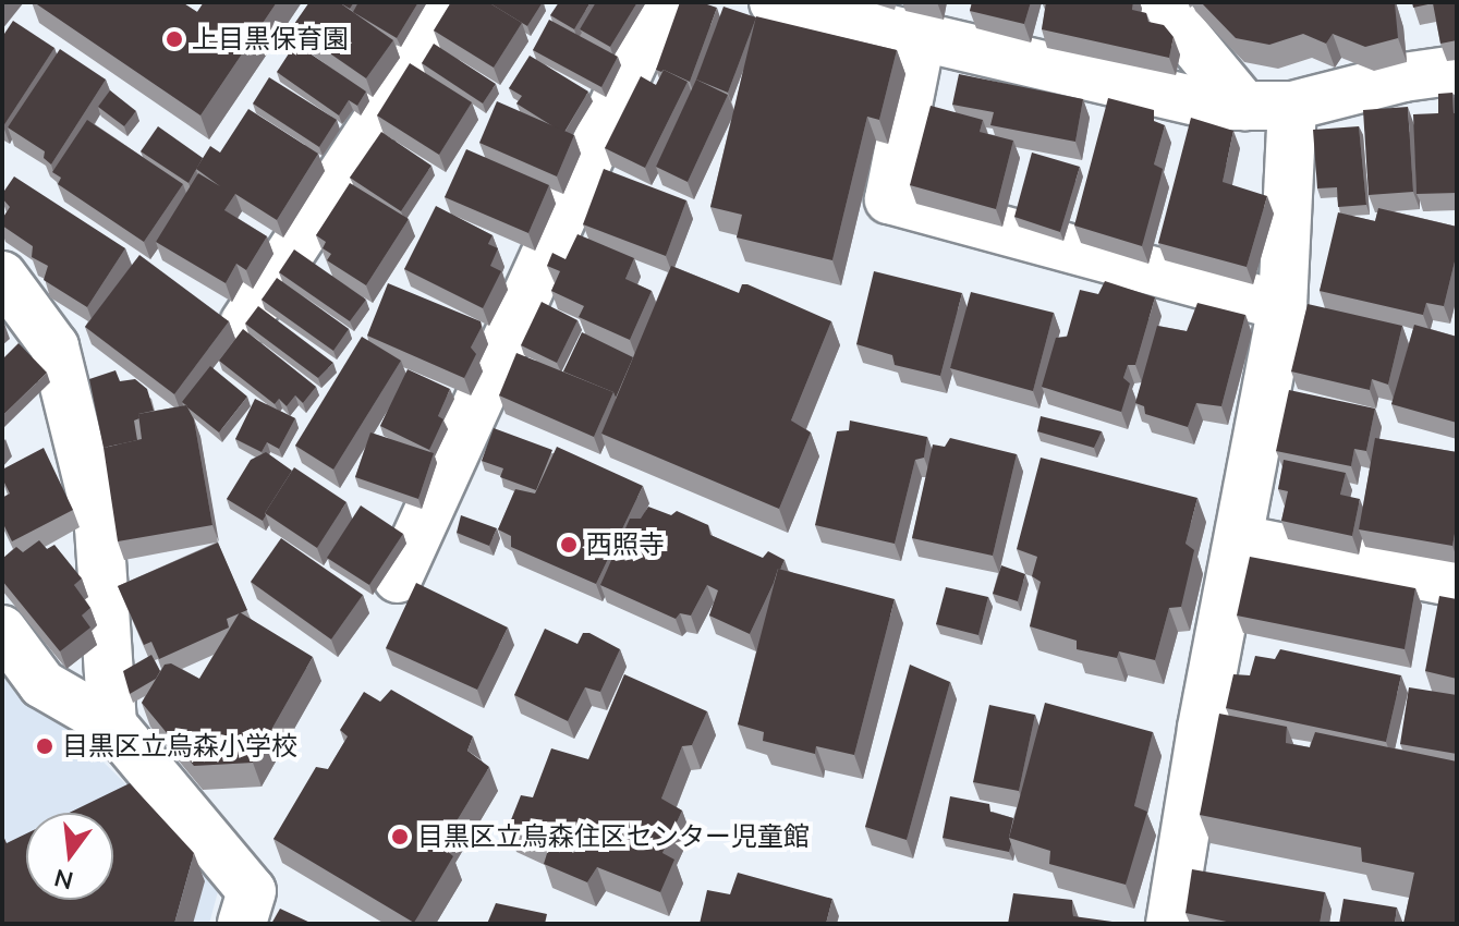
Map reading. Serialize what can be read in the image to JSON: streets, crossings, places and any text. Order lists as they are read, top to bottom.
{
  "places": [
    "上目黒保育園",
    "西照寺",
    "目黒区立烏森小学校",
    "目黒区立烏森住区センター児童館"
  ],
  "north": "bottom"
}
